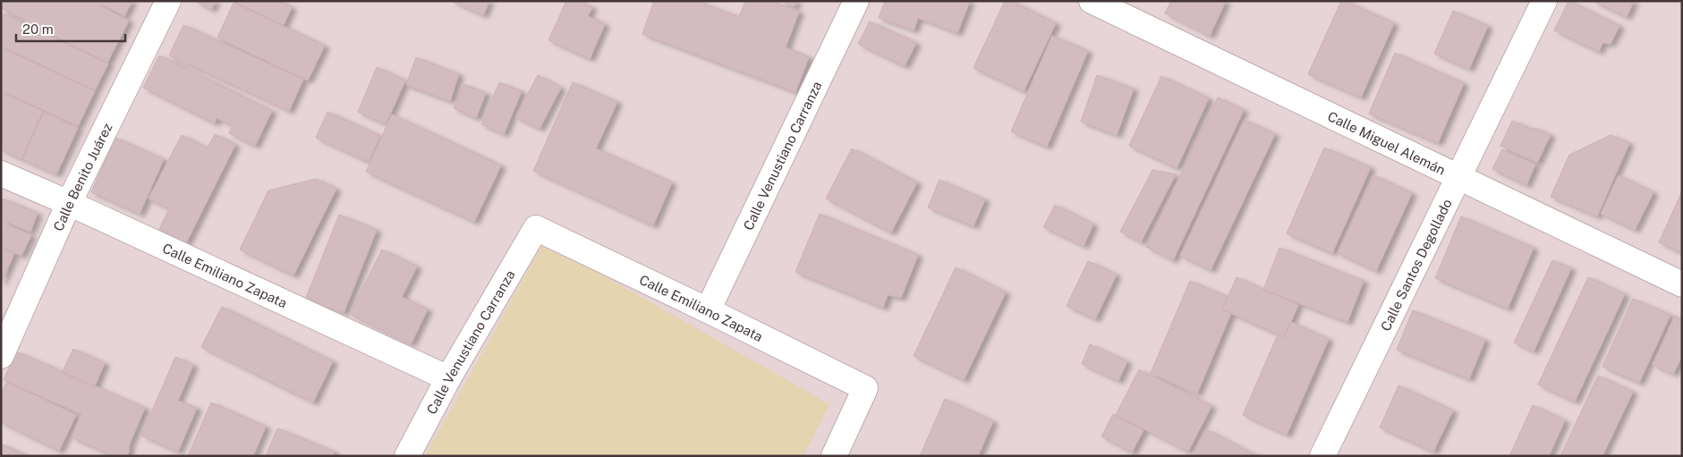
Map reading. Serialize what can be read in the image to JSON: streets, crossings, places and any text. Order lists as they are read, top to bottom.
{
  "streets": {
    "street": [
      "Calle Miguel Alemán",
      "Calle Venustiano Carranza",
      "Calle Benito Juárez",
      "Calle Santos Degollado",
      "Calle Emiliano Zapata"
    ]
  },
  "crossings": [
    ["Calle Miguel Alemán", "Calle Santos Degollado"],
    ["Calle Venustiano Carranza", "Calle Emiliano Zapata"],
    ["Calle Benito Juárez", "Calle Emiliano Zapata"]
  ],
  "scale_bar": "20 m"
}
